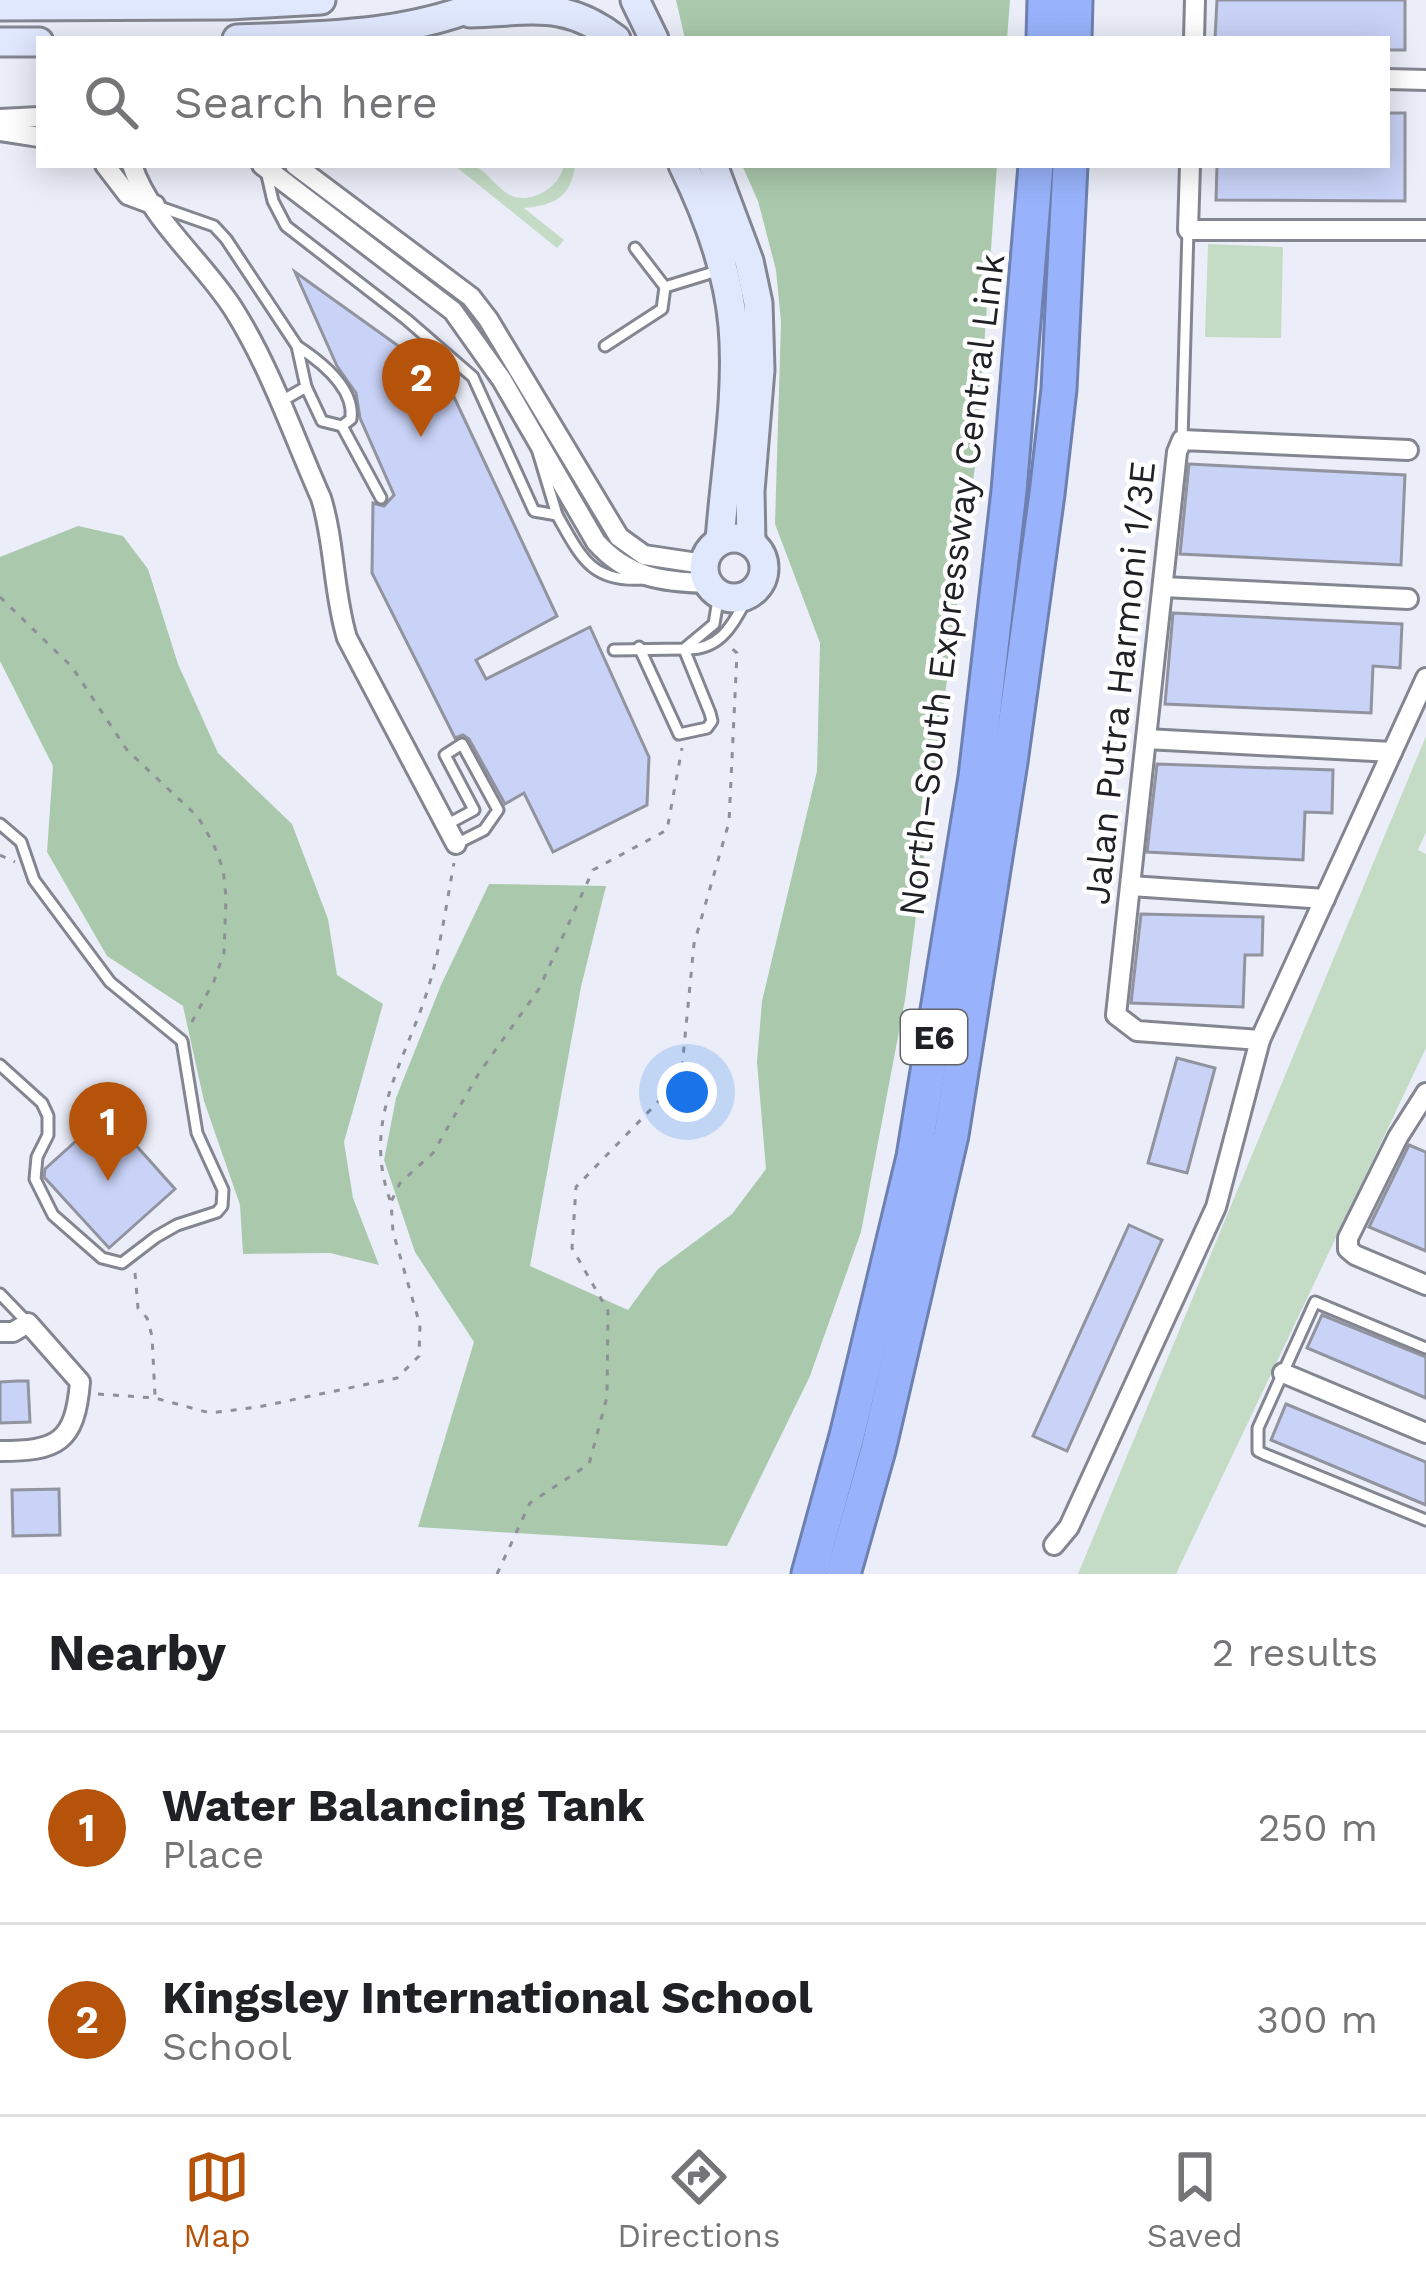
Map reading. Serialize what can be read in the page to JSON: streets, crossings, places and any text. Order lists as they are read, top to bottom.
{
  "streets": {
    "highway": ["North–South Expressway Central Link", "E6"],
    "street": ["Jalan Putra Harmoni 1/3E"]
  },
  "page": {
    "search": "Search here",
    "pins": ["2", "1"],
    "heading": ["Nearby", "2 results"],
    "list": [
      {
        "mark": "1",
        "name": "Water Balancing Tank",
        "note": "Place",
        "value": "250 m"
      },
      {
        "mark": "2",
        "name": "Kingsley International School",
        "note": "School",
        "value": "300 m"
      }
    ],
    "nav": ["Map", "Directions", "Saved"]
  }
}
